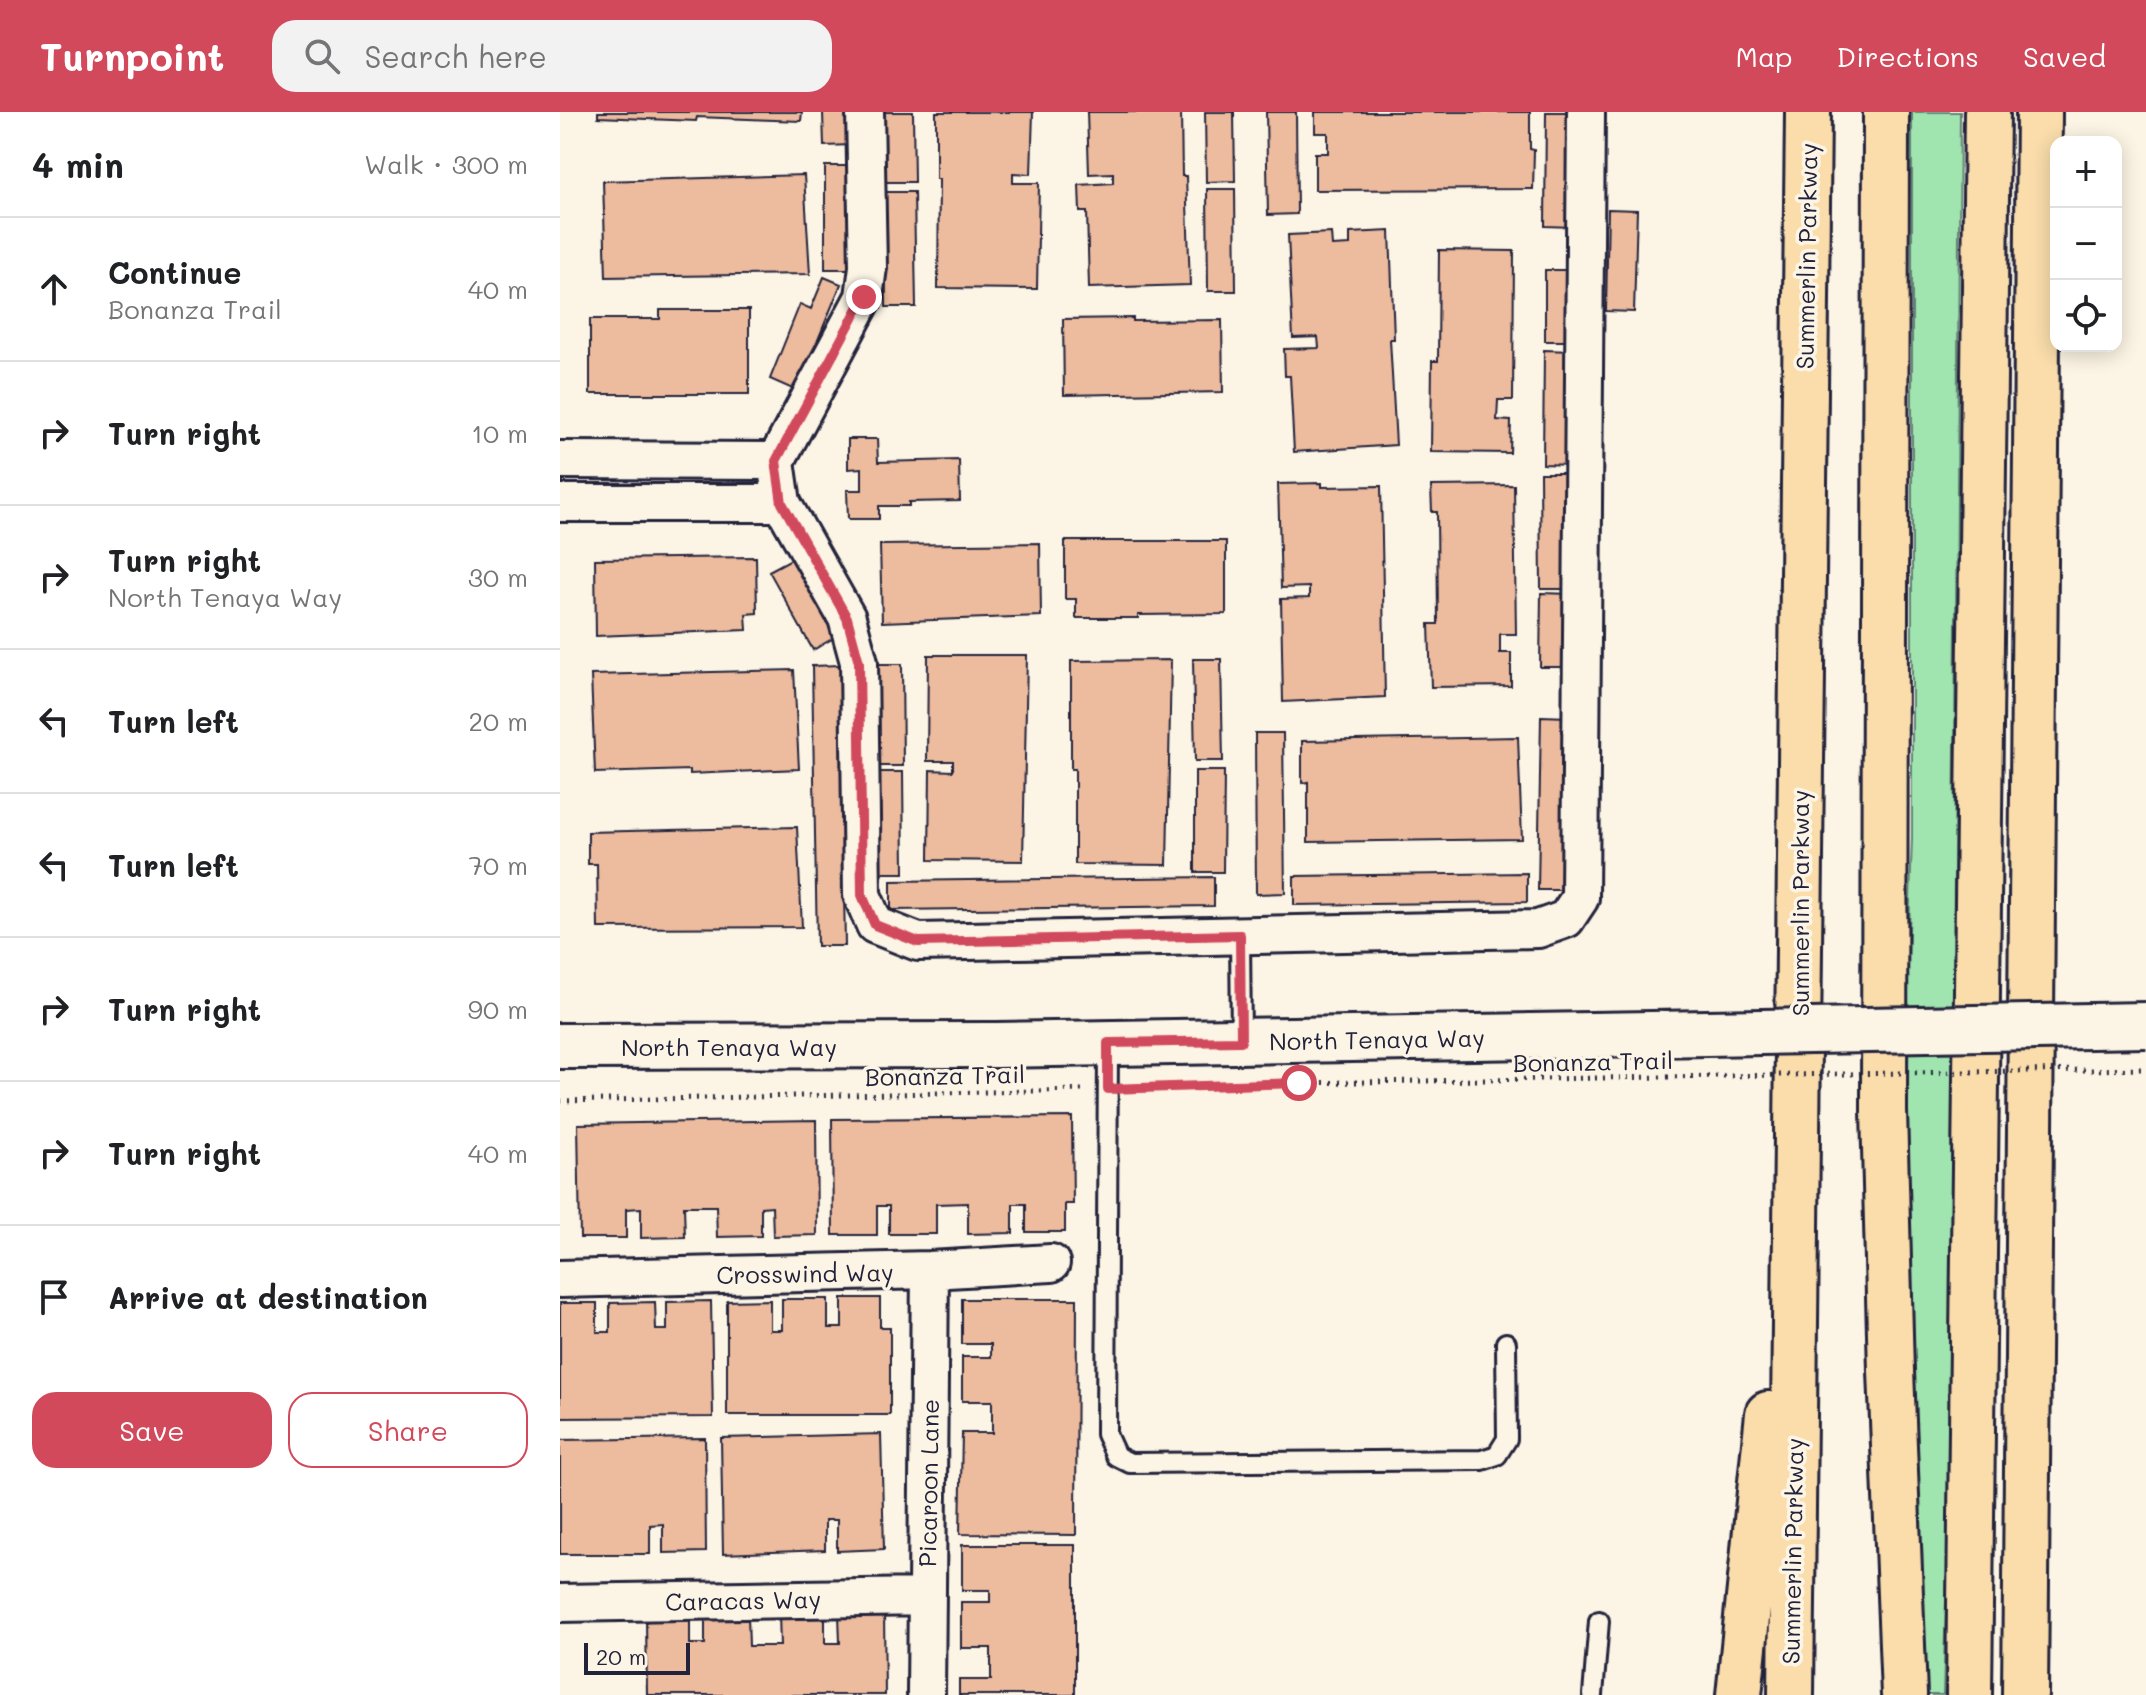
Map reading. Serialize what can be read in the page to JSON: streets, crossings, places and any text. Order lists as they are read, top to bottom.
{
  "streets": {
    "highway": ["Summerlin Parkway"],
    "main road": ["North Tenaya Way"],
    "street": ["Crosswind Way", "Picaroon Lane", "Caracas Way"],
    "path": ["Bonanza Trail"]
  },
  "crossings": [
    ["Crosswind Way", "Picaroon Lane"],
    ["Picaroon Lane", "Caracas Way"]
  ],
  "scale_bar": "20 m",
  "page": {
    "header": "Turnpoint",
    "search": "Search here",
    "nav": ["Map", "Directions", "Saved"],
    "heading": ["4 min", "Walk · 300 m"],
    "map_buttons": ["+", "−"],
    "list": [
      ["Continue", "Bonanza Trail", "40 m"],
      ["Turn right", "10 m"],
      ["Turn right", "North Tenaya Way", "30 m"],
      ["Turn left", "20 m"],
      ["Turn left", "70 m"],
      ["Turn right", "90 m"],
      ["Turn right", "40 m"],
      "Arrive at destination"
    ],
    "buttons": ["Save", "Share"],
    "scale": "20 m"
  }
}
